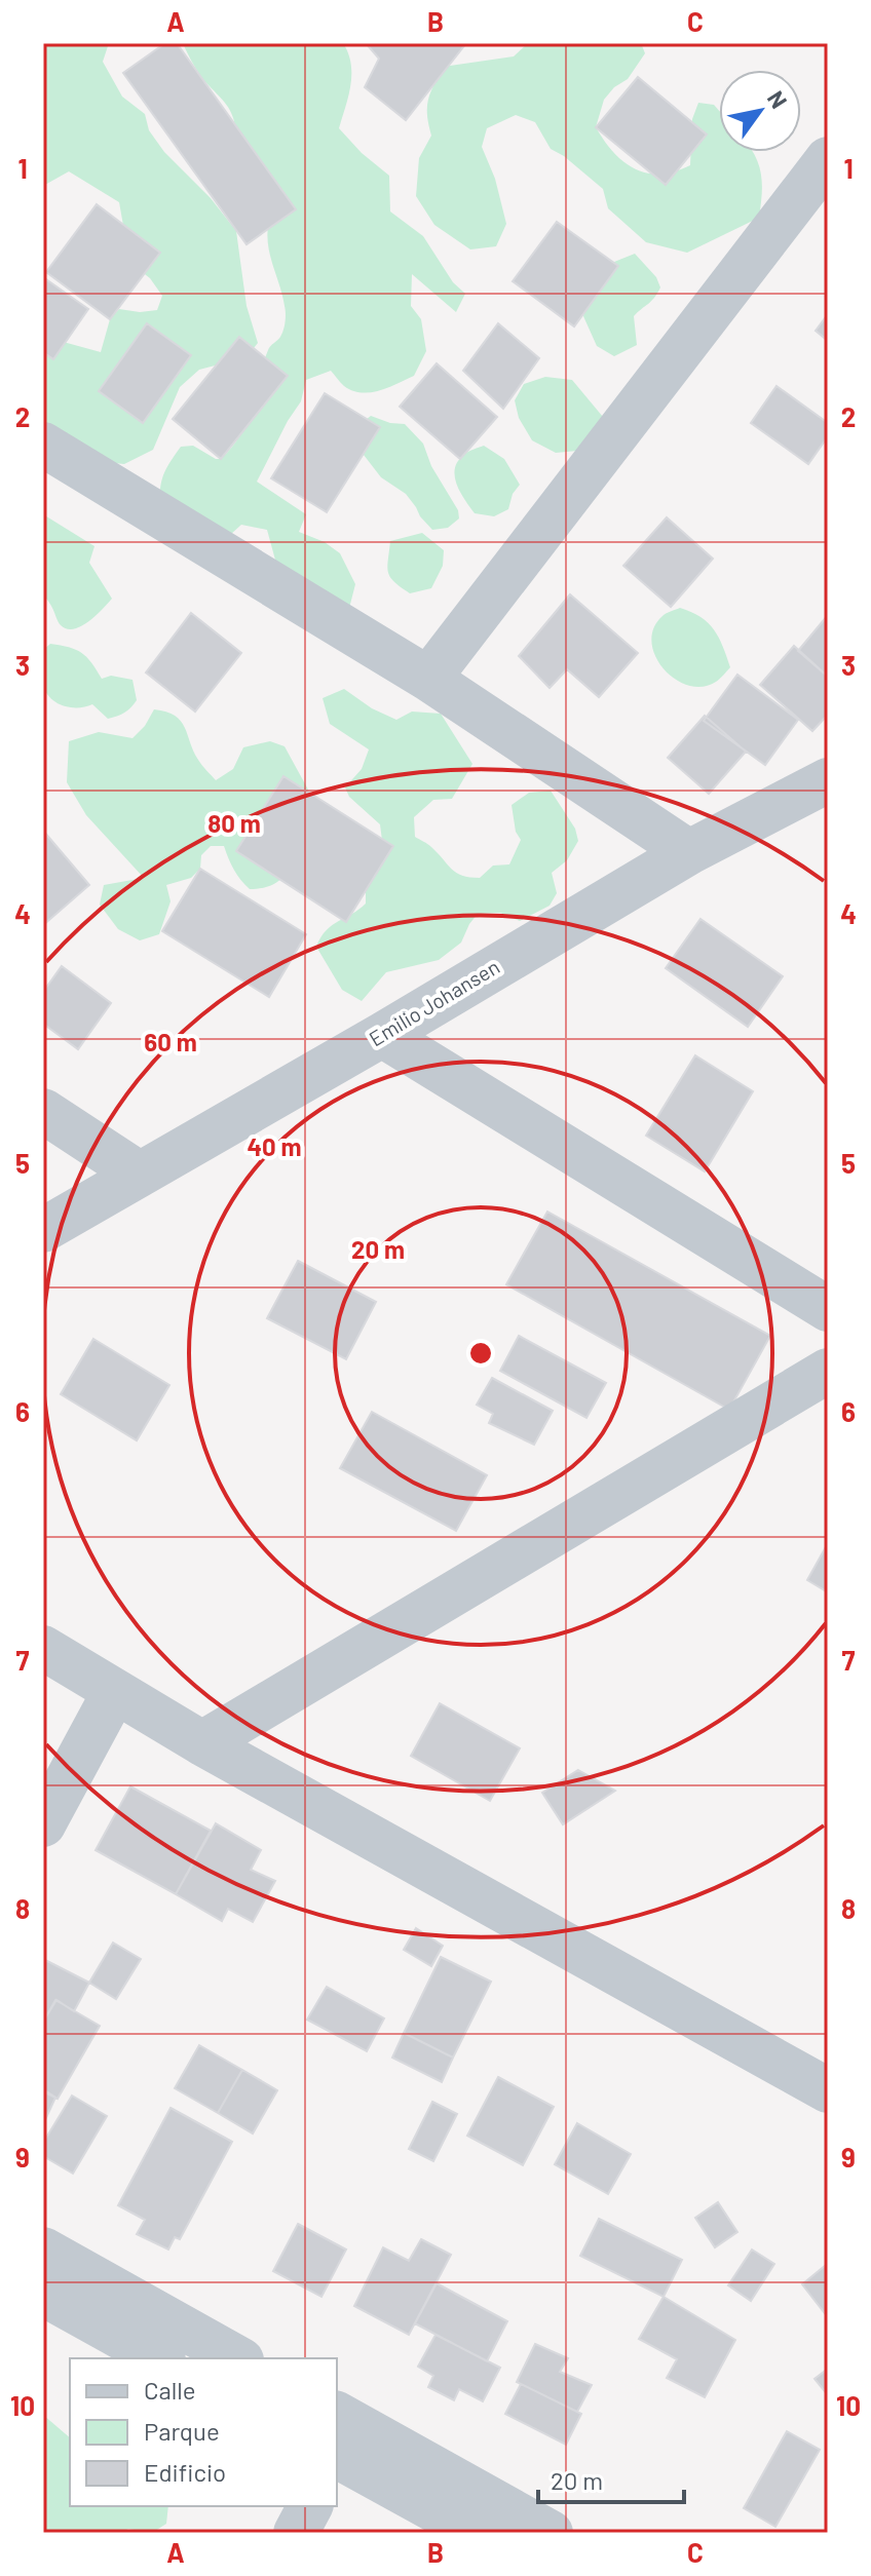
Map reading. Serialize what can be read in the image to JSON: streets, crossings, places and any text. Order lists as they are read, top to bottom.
{
  "streets": {
    "street": ["Emilio Johansen"]
  },
  "legend": ["Calle", "Parque", "Edificio"],
  "scale_bar": "20 m",
  "north": "top right",
  "grid": {
    "columns": ["A", "B", "C"],
    "rows": [
      "1",
      "2",
      "3",
      "4",
      "5",
      "6",
      "7",
      "8",
      "9",
      "10"
    ]
  },
  "rings": [
    "80 m",
    "60 m",
    "40 m",
    "20 m"
  ]
}
